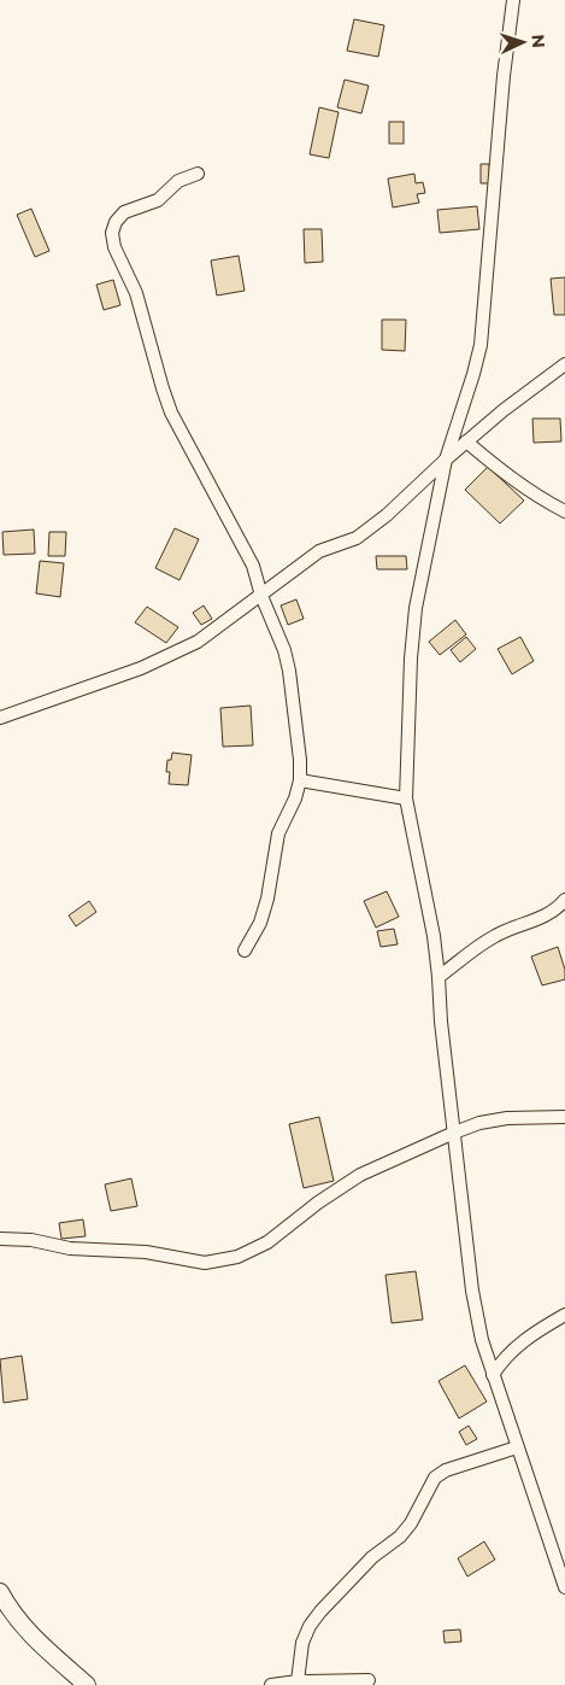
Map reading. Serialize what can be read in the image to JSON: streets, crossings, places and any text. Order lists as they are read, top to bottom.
{
  "north": "right"
}
